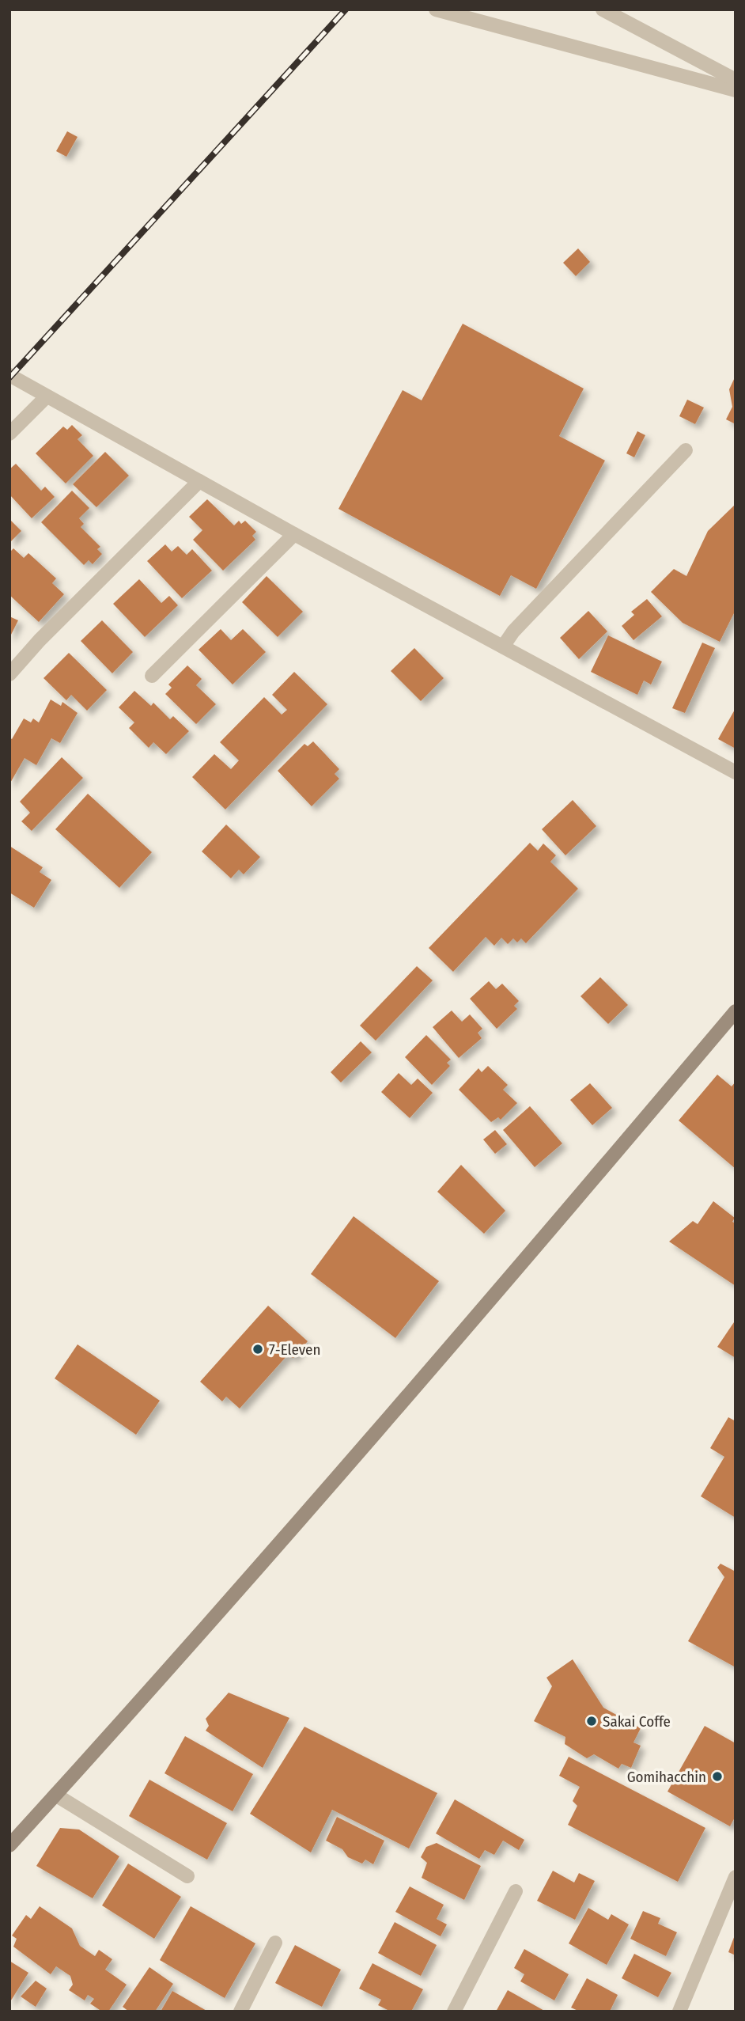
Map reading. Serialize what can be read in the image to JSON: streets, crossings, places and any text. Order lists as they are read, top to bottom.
{
  "places": ["7-Eleven", "Sakai Coffe", "Gomihacchin"]
}
